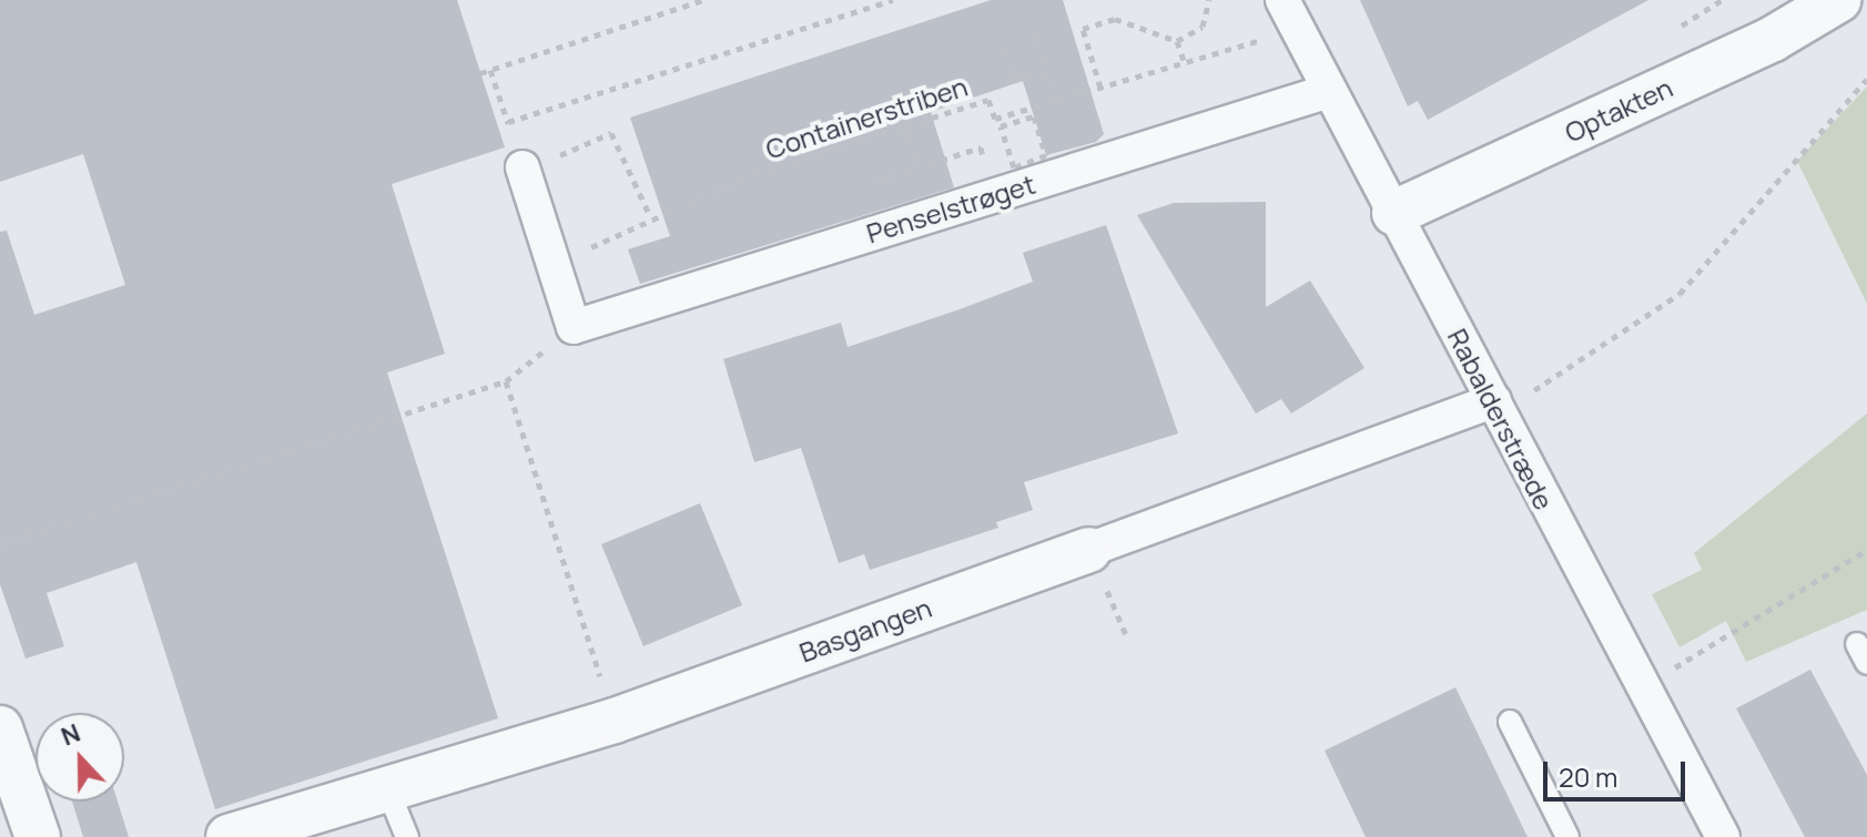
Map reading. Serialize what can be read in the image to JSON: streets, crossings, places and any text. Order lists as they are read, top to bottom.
{
  "streets": {
    "street": [
      "Optakten",
      "Penselstrøget",
      "Rabalderstræde",
      "Basgangen"
    ],
    "path": ["Containerstriben"]
  },
  "crossings": [
    ["Optakten", "Rabalderstræde"],
    ["Penselstrøget", "Rabalderstræde"],
    ["Rabalderstræde", "Basgangen"]
  ],
  "scale_bar": "20 m",
  "north": "top"
}
